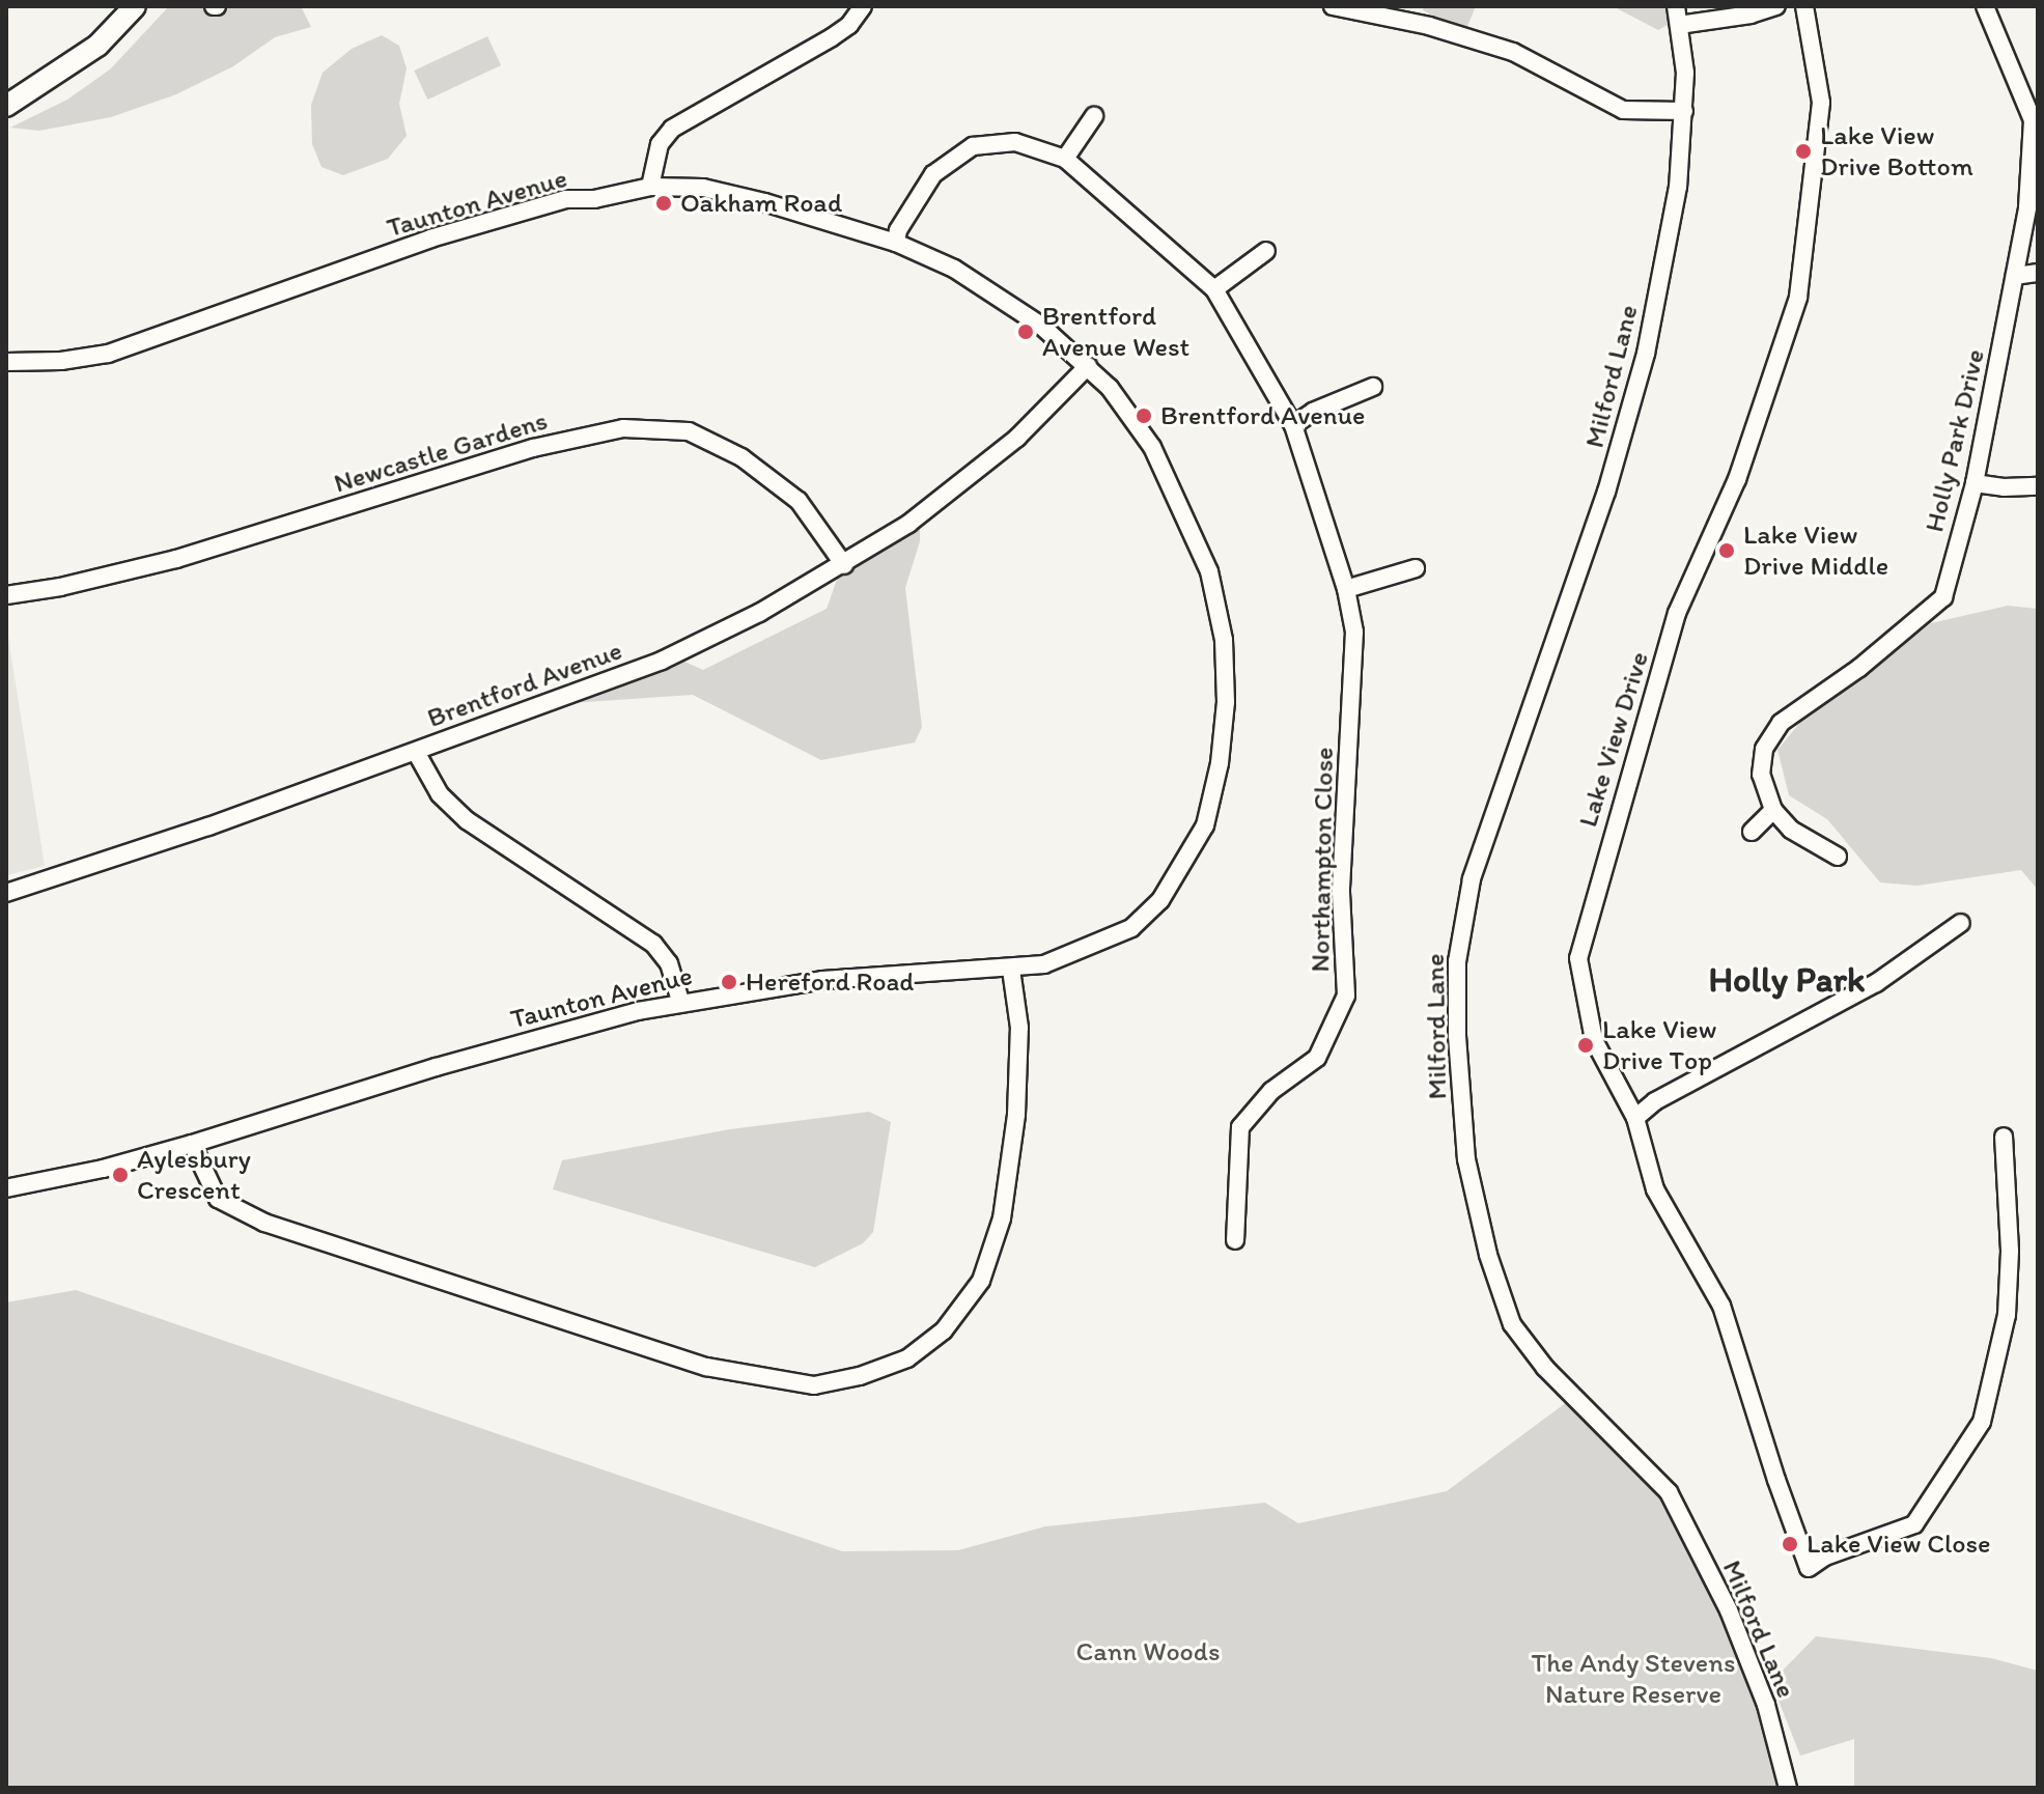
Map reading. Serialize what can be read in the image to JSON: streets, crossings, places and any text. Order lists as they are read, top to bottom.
{
  "streets": {
    "street": [
      "Taunton Avenue",
      "Milford Lane",
      "Holly Park Drive",
      "Newcastle Gardens",
      "Brentford Avenue",
      "Lake View Drive",
      "Northampton Close"
    ]
  },
  "crossings": [
    ["Taunton Avenue", "Brentford Avenue"],
    ["Taunton Avenue", "Northampton Close"],
    ["Newcastle Gardens", "Brentford Avenue"]
  ],
  "districts": ["Holly Park"],
  "parks": ["Cann Woods", "The Andy Stevens Nature Reserve"],
  "places": [
    "Lake View Drive Bottom",
    "Oakham Road",
    "Brentford Avenue West",
    "Brentford Avenue",
    "Lake View Drive Middle",
    "Hereford Road",
    "Lake View Drive Top",
    "Aylesbury Crescent",
    "Lake View Close"
  ]
}
